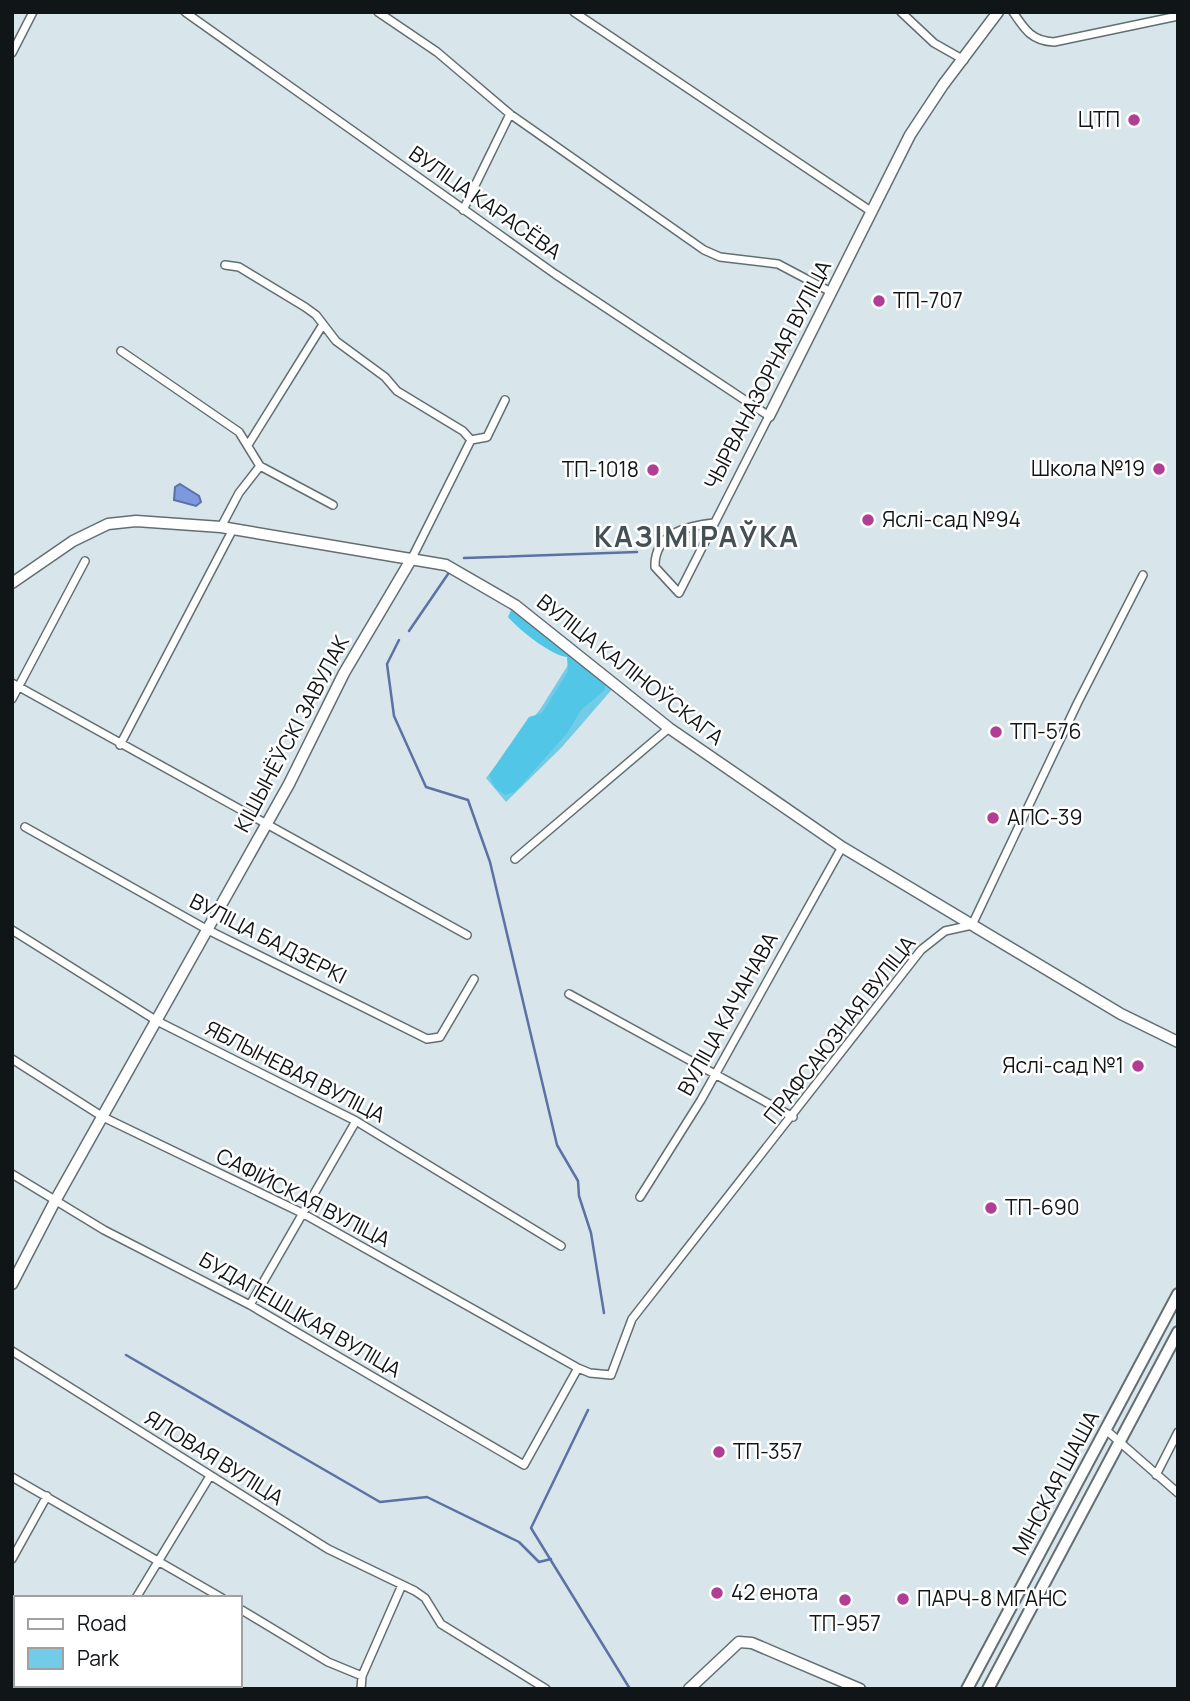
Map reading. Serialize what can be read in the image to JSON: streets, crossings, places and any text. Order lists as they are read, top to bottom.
{
  "streets": {
    "main road": ["МІНСКАЯ ШАША"],
    "street": [
      "ВУЛІЦА КАРАСЁВА",
      "ЧЫРВАНАЗОРНАЯ ВУЛІЦА",
      "ВУЛІЦА КАЛІНОЎСКАГА",
      "КІШЫНЁЎСКІ ЗАВУЛАК",
      "ВУЛІЦА БАДЗЕРКІ",
      "ВУЛІЦА КАЧАНАВА",
      "ПРАФСАЮЗНАЯ ВУЛІЦА",
      "ЯБЛЫНЕВАЯ ВУЛІЦА",
      "САФІЙСКАЯ ВУЛІЦА",
      "БУДАПЕШЦКАЯ ВУЛІЦА",
      "ЯЛОВАЯ ВУЛІЦА"
    ]
  },
  "crossings": [
    ["ВУЛІЦА КАРАСЁВА", "ЧЫРВАНАЗОРНАЯ ВУЛІЦА"],
    ["ВУЛІЦА КАЛІНОЎСКАГА", "КІШЫНЁЎСКІ ЗАВУЛАК"],
    ["ВУЛІЦА КАЛІНОЎСКАГА", "ВУЛІЦА КАЧАНАВА"],
    ["ВУЛІЦА КАЛІНОЎСКАГА", "ПРАФСАЮЗНАЯ ВУЛІЦА"],
    ["КІШЫНЁЎСКІ ЗАВУЛАК", "ВУЛІЦА БАДЗЕРКІ"],
    ["ПРАФСАЮЗНАЯ ВУЛІЦА", "САФІЙСКАЯ ВУЛІЦА"],
    ["ПРАФСАЮЗНАЯ ВУЛІЦА", "БУДАПЕШЦКАЯ ВУЛІЦА"],
    ["САФІЙСКАЯ ВУЛІЦА", "БУДАПЕШЦКАЯ ВУЛІЦА"]
  ],
  "districts": ["КАЗІМІРАЎКА"],
  "places": [
    "ЦТП",
    "ТП-707",
    "Школа №19",
    "ТП-1018",
    "Яслі-сад №94",
    "ТП-576",
    "АПС-39",
    "Яслі-сад №1",
    "ТП-690",
    "ТП-357",
    "42 енота",
    "ПАРЧ-8 МГАНС",
    "ТП-957"
  ],
  "legend": ["Road", "Park"]
}
